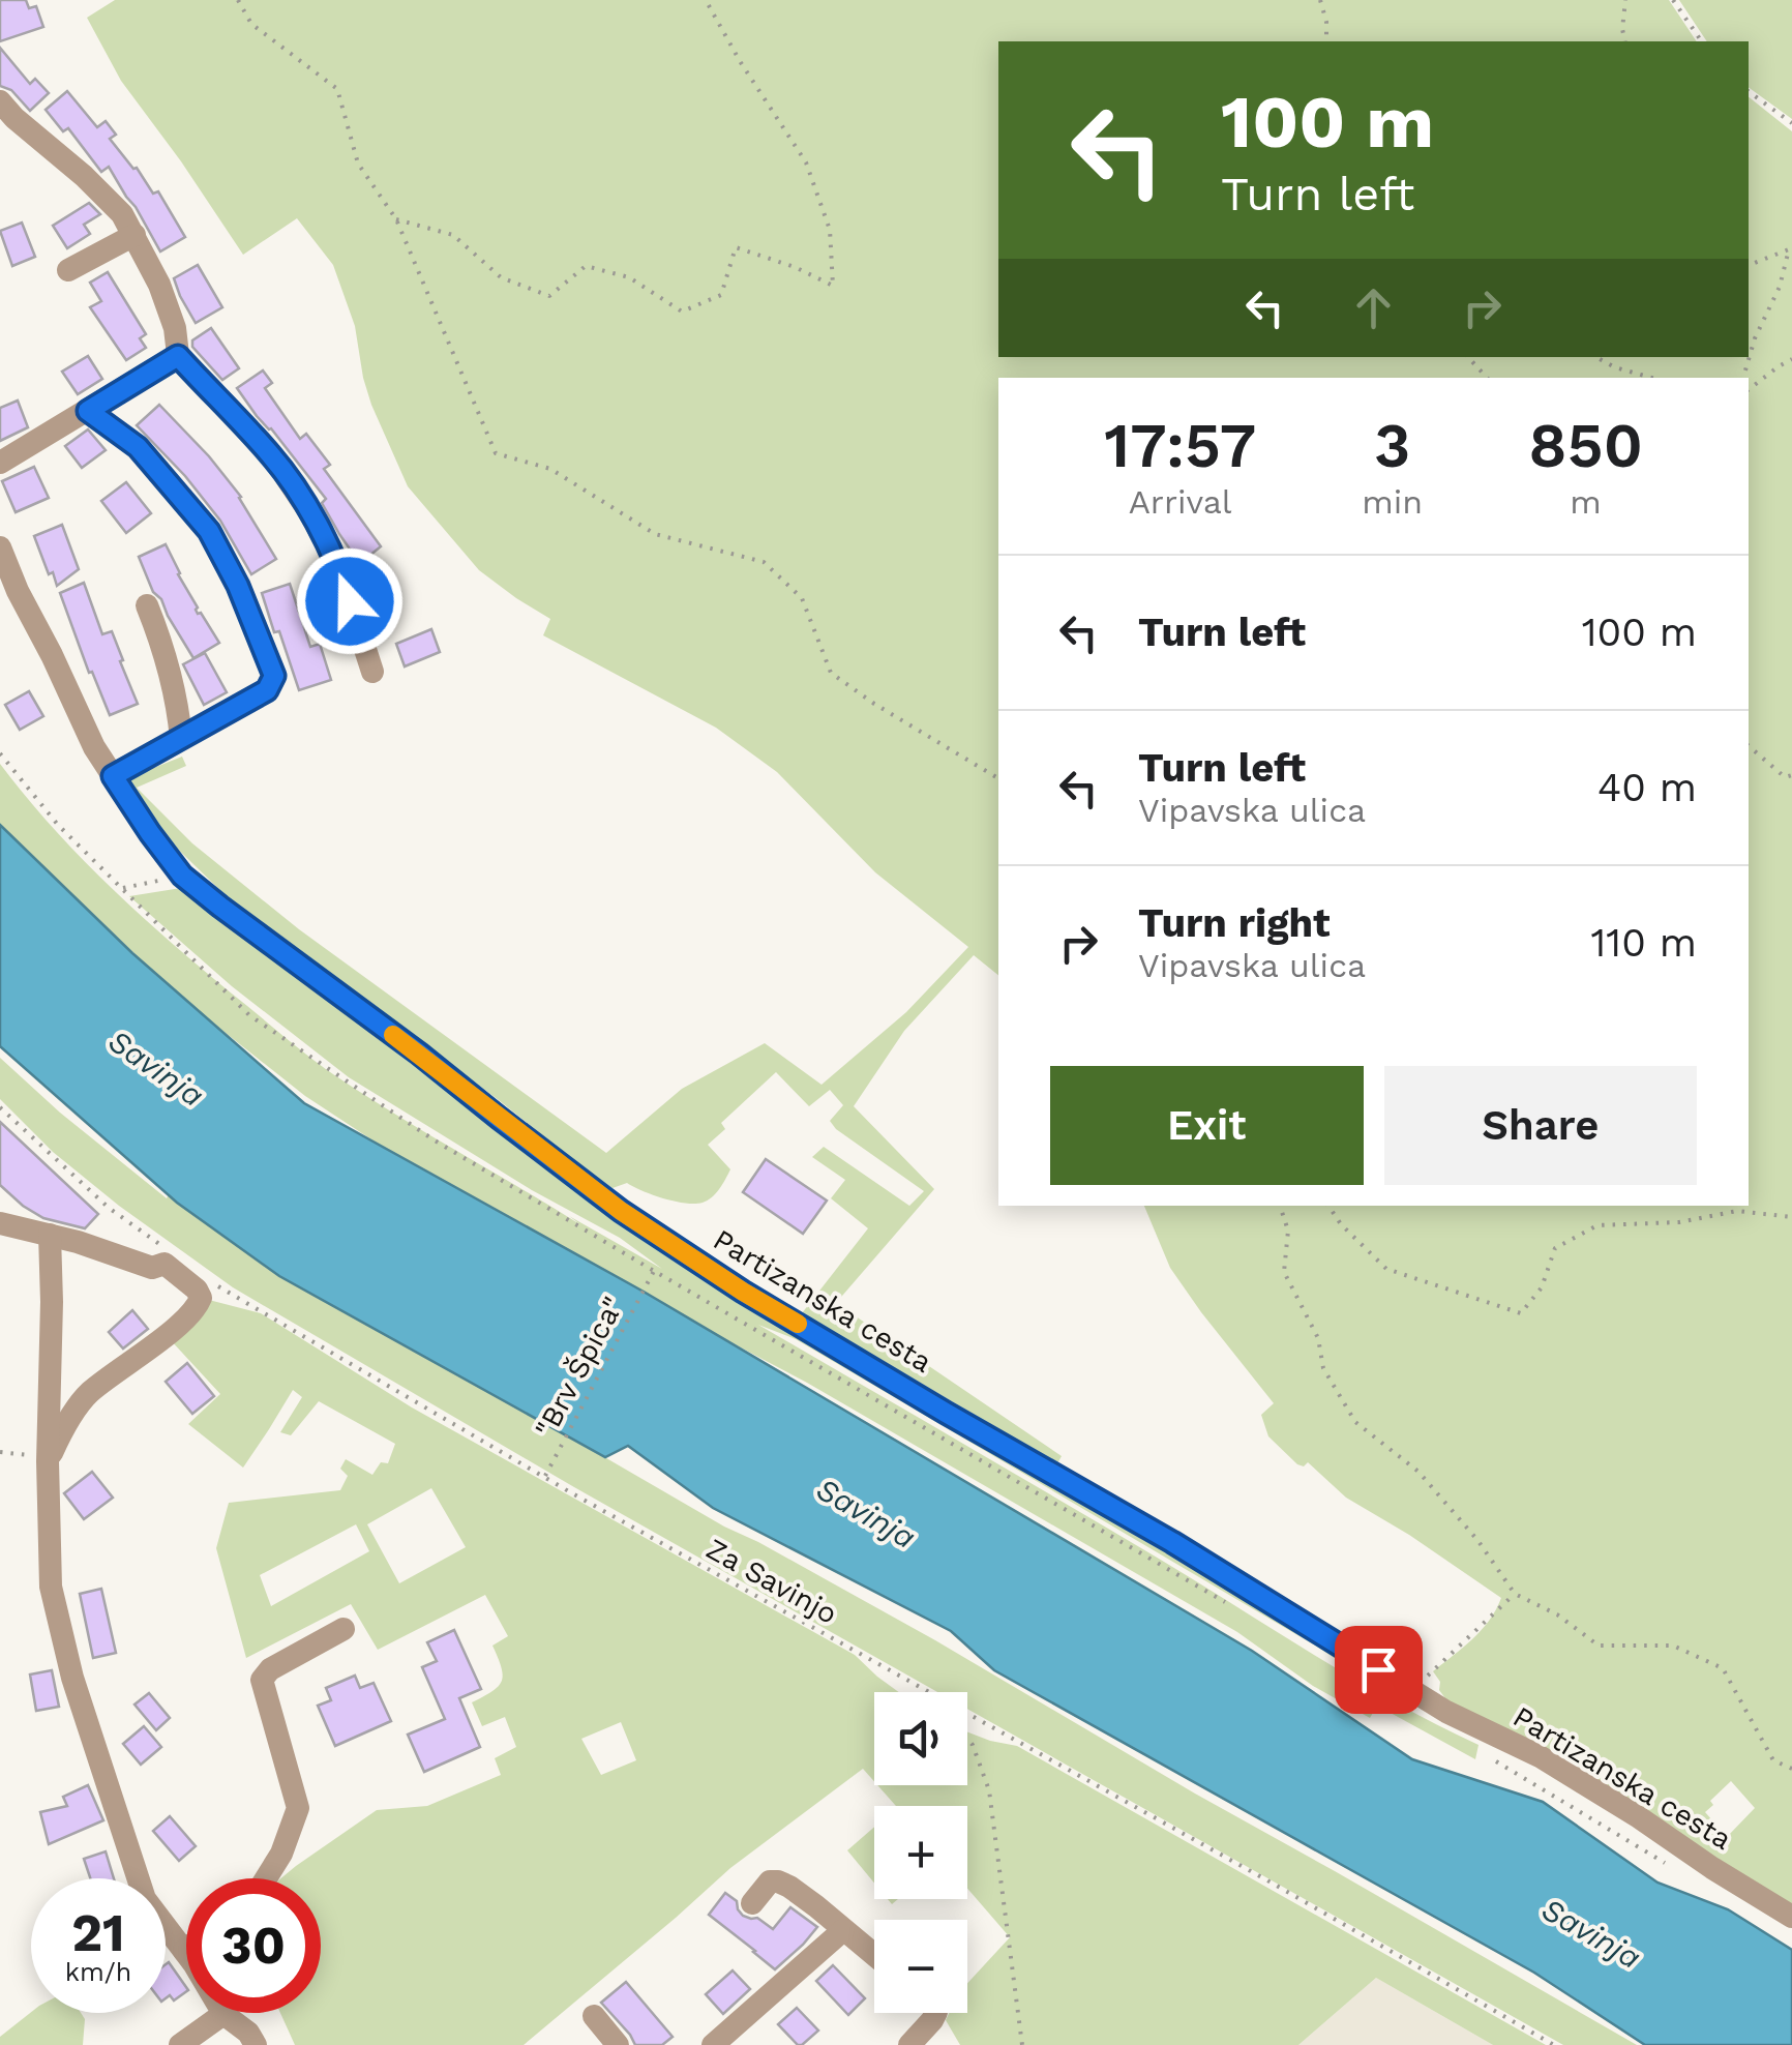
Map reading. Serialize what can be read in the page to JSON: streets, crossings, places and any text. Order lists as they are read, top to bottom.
{
  "streets": {
    "street": ["Partizanska cesta"],
    "path": ["\"Brv Špica\"", "Za Savinjo"]
  },
  "crossings": [
    ["\"Brv Špica\"", "Za Savinjo"]
  ],
  "water": ["Savinja"],
  "page": {
    "turn": ["100 m", "Turn left"],
    "eta": [
      "17:57",
      "Arrival",
      "3",
      "min",
      "850",
      "m"
    ],
    "list": [
      {
        "name": "Turn left",
        "value": "100 m"
      },
      {
        "name": "Turn left",
        "note": "Vipavska ulica",
        "value": "40 m"
      },
      {
        "name": "Turn right",
        "note": "Vipavska ulica",
        "value": "110 m"
      }
    ],
    "buttons": ["Exit", "Share"],
    "map_buttons": ["+", "−"],
    "speed": "21 km/h",
    "limit": "30"
  }
}
